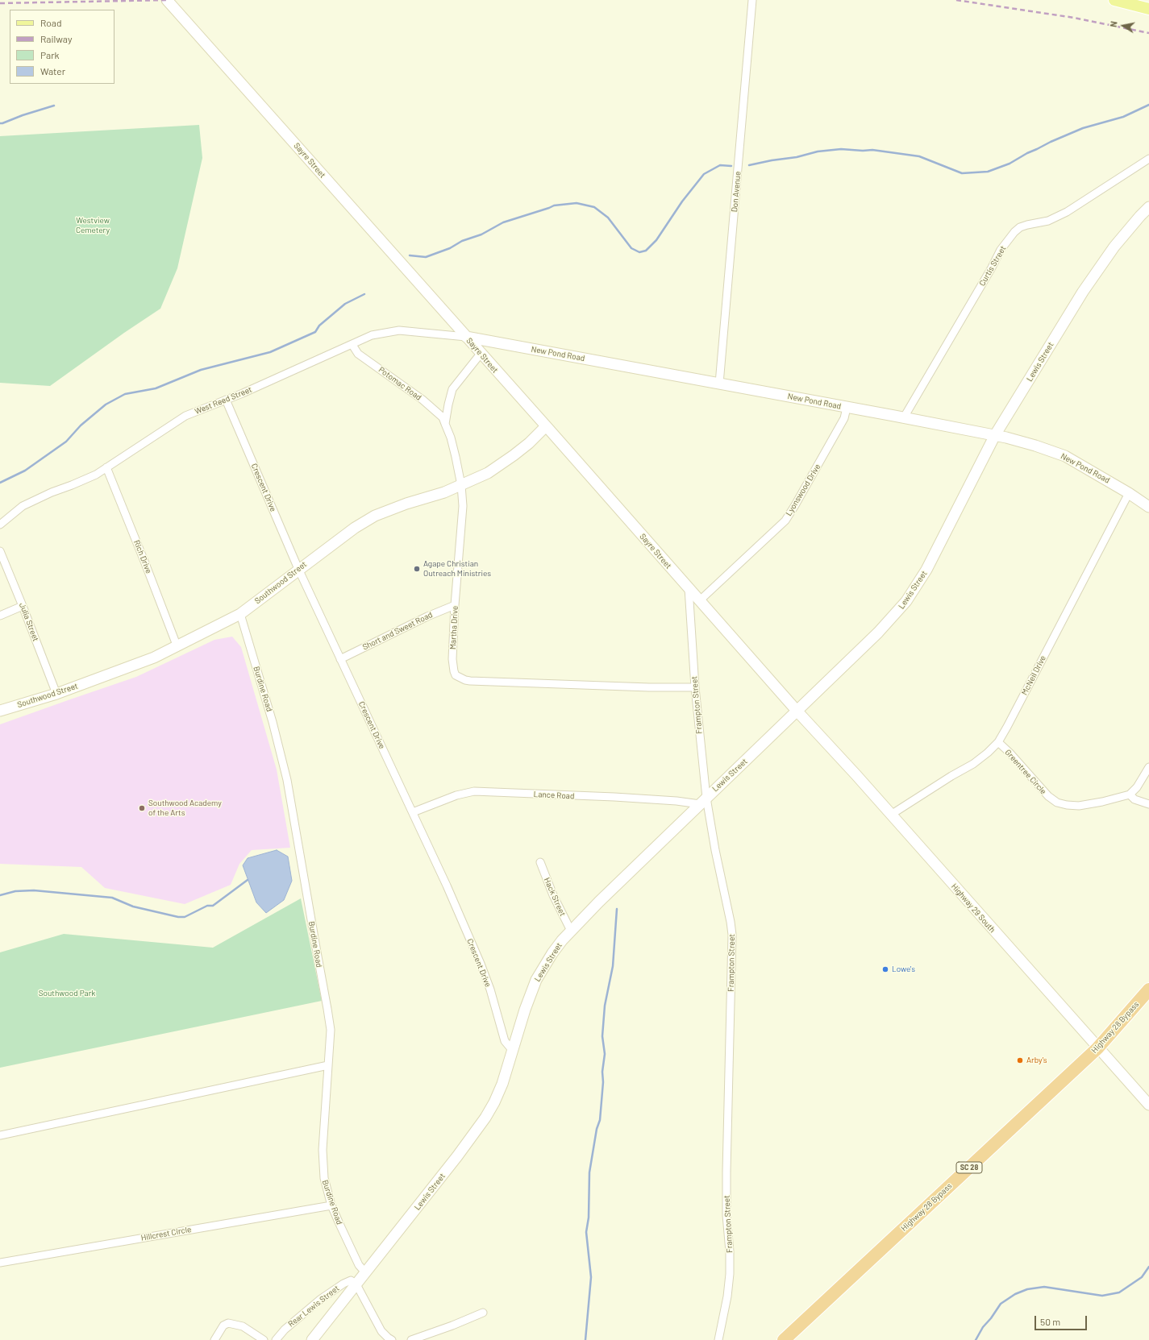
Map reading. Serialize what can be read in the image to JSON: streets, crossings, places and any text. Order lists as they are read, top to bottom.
{
  "streets": {
    "highway": ["Highway 28 Bypass", "SC 28"],
    "street": [
      "Sayre Street",
      "Don Avenue",
      "Curtis Street",
      "New Pond Road",
      "Lewis Street",
      "Potomac Road",
      "West Reed Street",
      "Crescent Drive",
      "Lyonswood Drive",
      "Rich Drive",
      "Southwood Street",
      "Julia Street",
      "Martha Drive",
      "Short and Sweet Road",
      "McNeil Drive",
      "Burdine Road",
      "Frampton Street",
      "Greentree Circle",
      "Lance Road",
      "Hack Street",
      "Highway 29 South",
      "Hillcrest Circle",
      "Rear Lewis Street"
    ]
  },
  "crossings": [
    ["Sayre Street", "New Pond Road"],
    ["Sayre Street", "Lewis Street"],
    ["Sayre Street", "West Reed Street"],
    ["Sayre Street", "Lyonswood Drive"],
    ["Sayre Street", "Southwood Street"],
    ["Sayre Street", "Martha Drive"],
    ["Sayre Street", "Frampton Street"],
    ["Sayre Street", "Highway 29 South"],
    ["Don Avenue", "New Pond Road"],
    ["Curtis Street", "New Pond Road"],
    ["New Pond Road", "Lewis Street"],
    ["New Pond Road", "West Reed Street"],
    ["New Pond Road", "Lyonswood Drive"],
    ["New Pond Road", "McNeil Drive"],
    ["Lewis Street", "Crescent Drive"],
    ["Lewis Street", "Burdine Road"],
    ["Lewis Street", "Frampton Street"],
    ["Lewis Street", "Lance Road"],
    ["Lewis Street", "Hack Street"],
    ["Lewis Street", "Highway 29 South"],
    ["Lewis Street", "Rear Lewis Street"],
    ["Potomac Road", "West Reed Street"],
    ["Potomac Road", "Martha Drive"],
    ["West Reed Street", "Crescent Drive"],
    ["West Reed Street", "Rich Drive"],
    ["Crescent Drive", "Southwood Street"],
    ["Crescent Drive", "Short and Sweet Road"],
    ["Crescent Drive", "Lance Road"],
    ["Rich Drive", "Southwood Street"],
    ["Southwood Street", "Julia Street"],
    ["Southwood Street", "Martha Drive"],
    ["Southwood Street", "Burdine Road"],
    ["Martha Drive", "Short and Sweet Road"],
    ["Martha Drive", "Frampton Street"],
    ["McNeil Drive", "Greentree Circle"],
    ["McNeil Drive", "Highway 29 South"],
    ["Burdine Road", "Hillcrest Circle"],
    ["Frampton Street", "Lance Road"],
    ["Highway 29 South", "Highway 28 Bypass"]
  ],
  "parks": ["Westview Cemetery", "Southwood Park"],
  "places": [
    "Agape Christian Outreach Ministries",
    "Southwood Academy of the Arts",
    "Lowe's",
    "Arby's"
  ],
  "legend": [
    "Road",
    "Railway",
    "Park",
    "Water"
  ],
  "scale_bar": "50 m",
  "north": "left"
}
